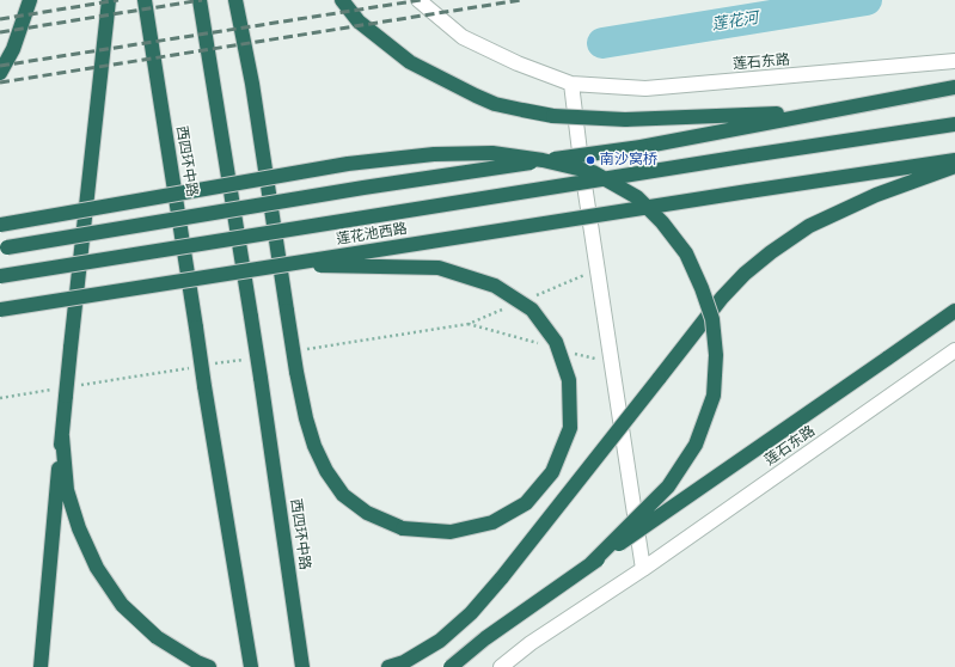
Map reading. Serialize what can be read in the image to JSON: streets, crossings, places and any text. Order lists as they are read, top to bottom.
{
  "streets": {
    "highway": ["西四环中路", "莲花池西路"],
    "street": ["莲石东路"]
  },
  "water": ["莲花河"],
  "places": ["南沙窝桥"]
}
